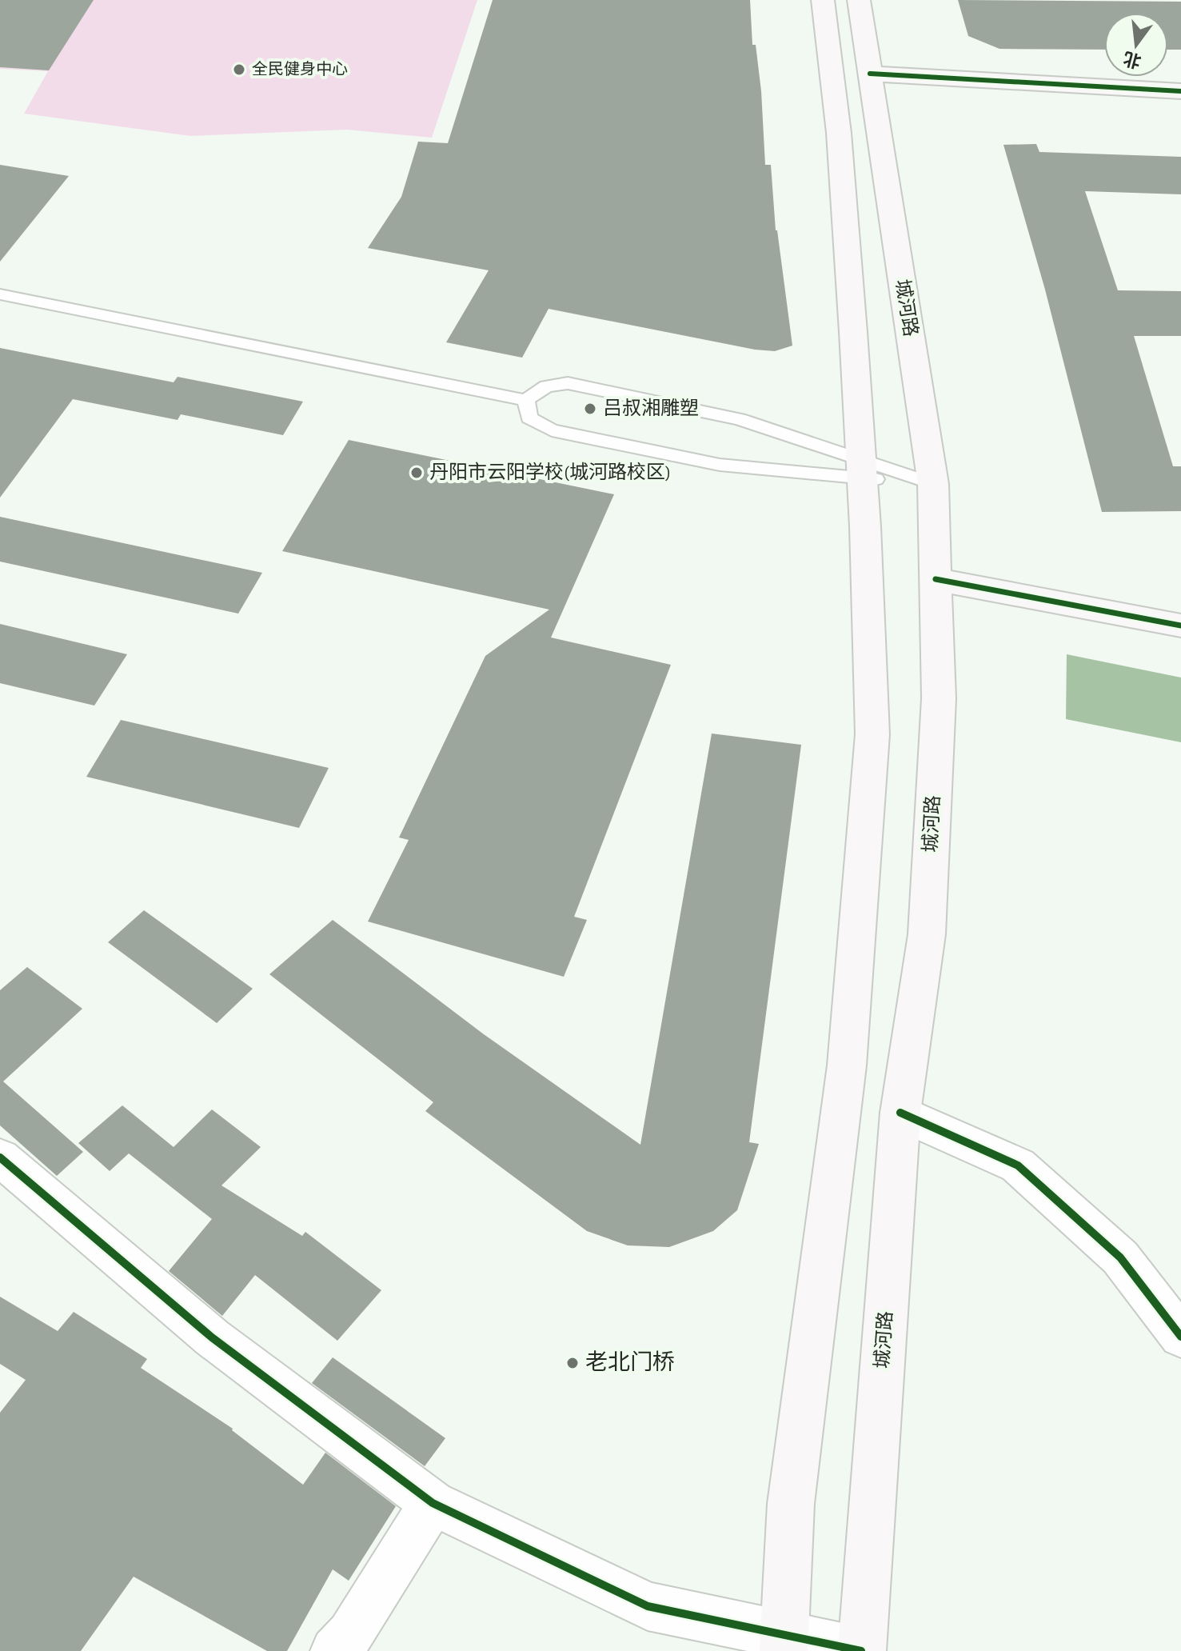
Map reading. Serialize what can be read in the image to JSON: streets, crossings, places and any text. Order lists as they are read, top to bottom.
{
  "streets": {
    "main road": ["城河路"]
  },
  "places": [
    "全民健身中心",
    "吕叔湘雕塑",
    "丹阳市云阳学校(城河路校区)",
    "老北门桥"
  ],
  "north": "bottom"
}
